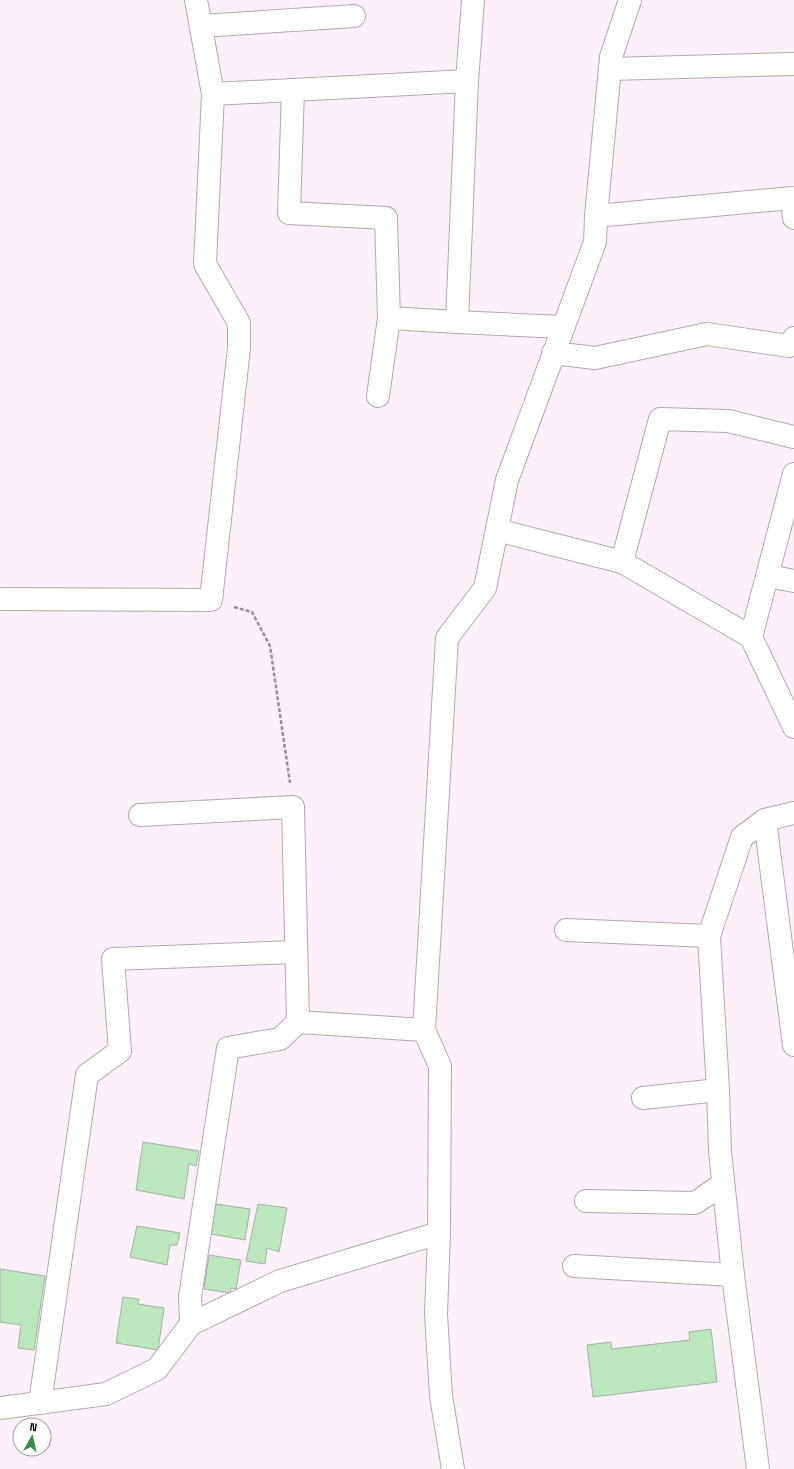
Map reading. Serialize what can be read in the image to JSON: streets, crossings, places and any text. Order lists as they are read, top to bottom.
{
  "north": "top"
}
